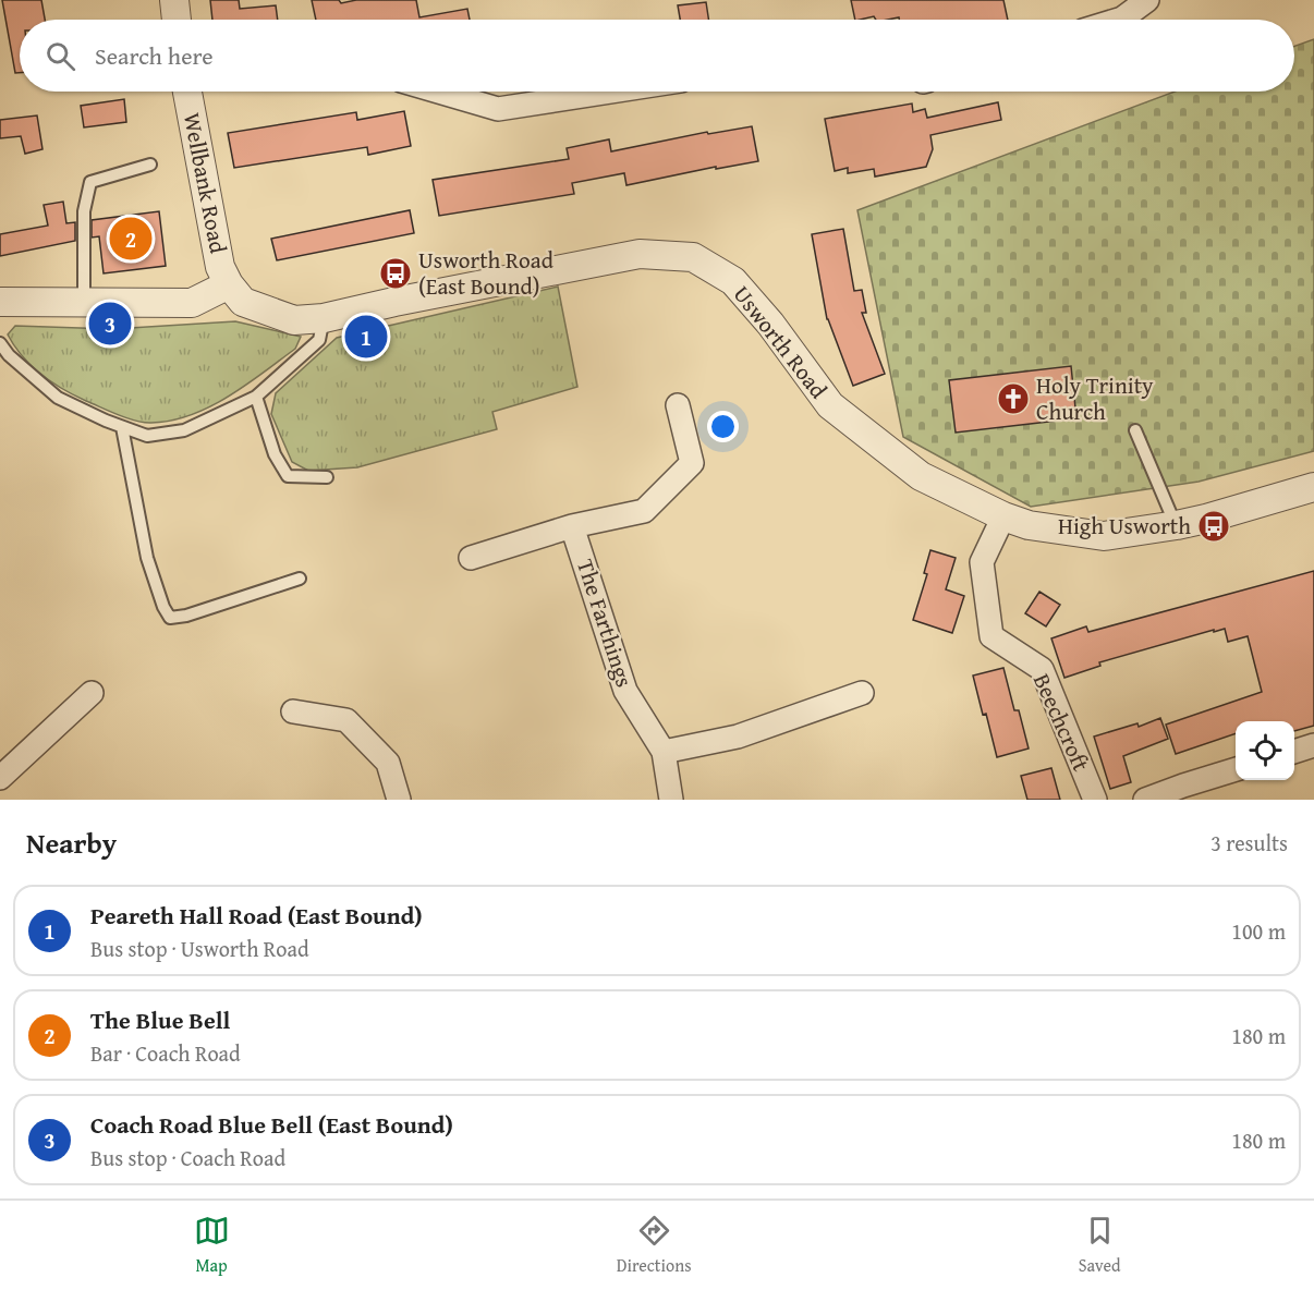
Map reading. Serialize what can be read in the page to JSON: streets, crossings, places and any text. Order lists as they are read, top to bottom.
{
  "streets": {
    "street": [
      "Wellbank Road",
      "Usworth Road",
      "The Farthings",
      "Beechcroft"
    ]
  },
  "crossings": [
    ["Wellbank Road", "Usworth Road"],
    ["Usworth Road", "Beechcroft"]
  ],
  "places": {
    "bus stop": ["Usworth Road (East Bound)", "High Usworth"],
    "church": ["Holy Trinity Church"]
  },
  "page": {
    "search": "Search here",
    "pins": ["2", "3", "1"],
    "heading": ["Nearby", "3 results"],
    "list": [
      {
        "mark": "1",
        "name": "Peareth Hall Road (East Bound)",
        "note": "Bus stop · Usworth Road",
        "value": "100 m"
      },
      {
        "mark": "2",
        "name": "The Blue Bell",
        "note": "Bar · Coach Road",
        "value": "180 m"
      },
      {
        "mark": "3",
        "name": "Coach Road Blue Bell (East Bound)",
        "note": "Bus stop · Coach Road",
        "value": "180 m"
      }
    ],
    "nav": ["Map", "Directions", "Saved"]
  }
}
